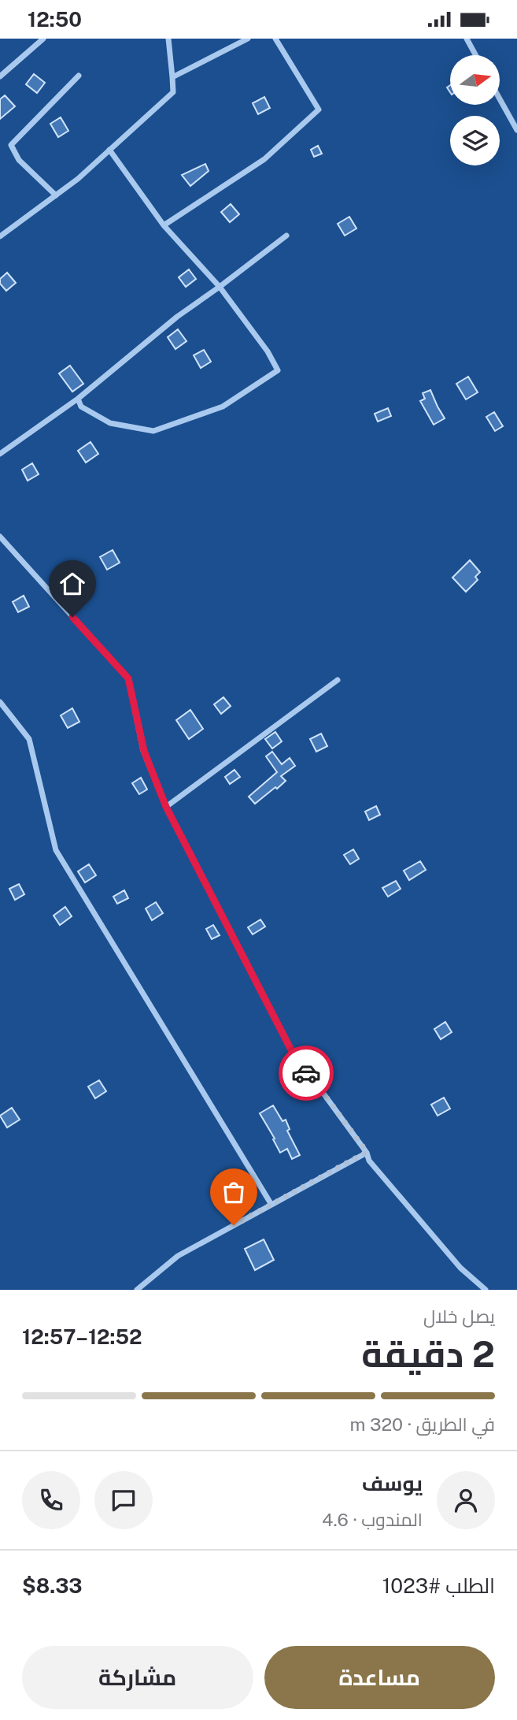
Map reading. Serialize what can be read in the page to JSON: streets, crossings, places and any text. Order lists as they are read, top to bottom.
{
  "north": "right",
  "page": {
    "status": "12:50",
    "heading": ["2 دقيقة", "يصل خلال", "12:52–12:57"],
    "panel": [
      "يوسف",
      "المندوب · 4.6",
      "الطلب #1023",
      "$8.33"
    ],
    "bar": "في الطريق · 320 m",
    "buttons": ["مساعدة", "مشاركة"]
  }
}
